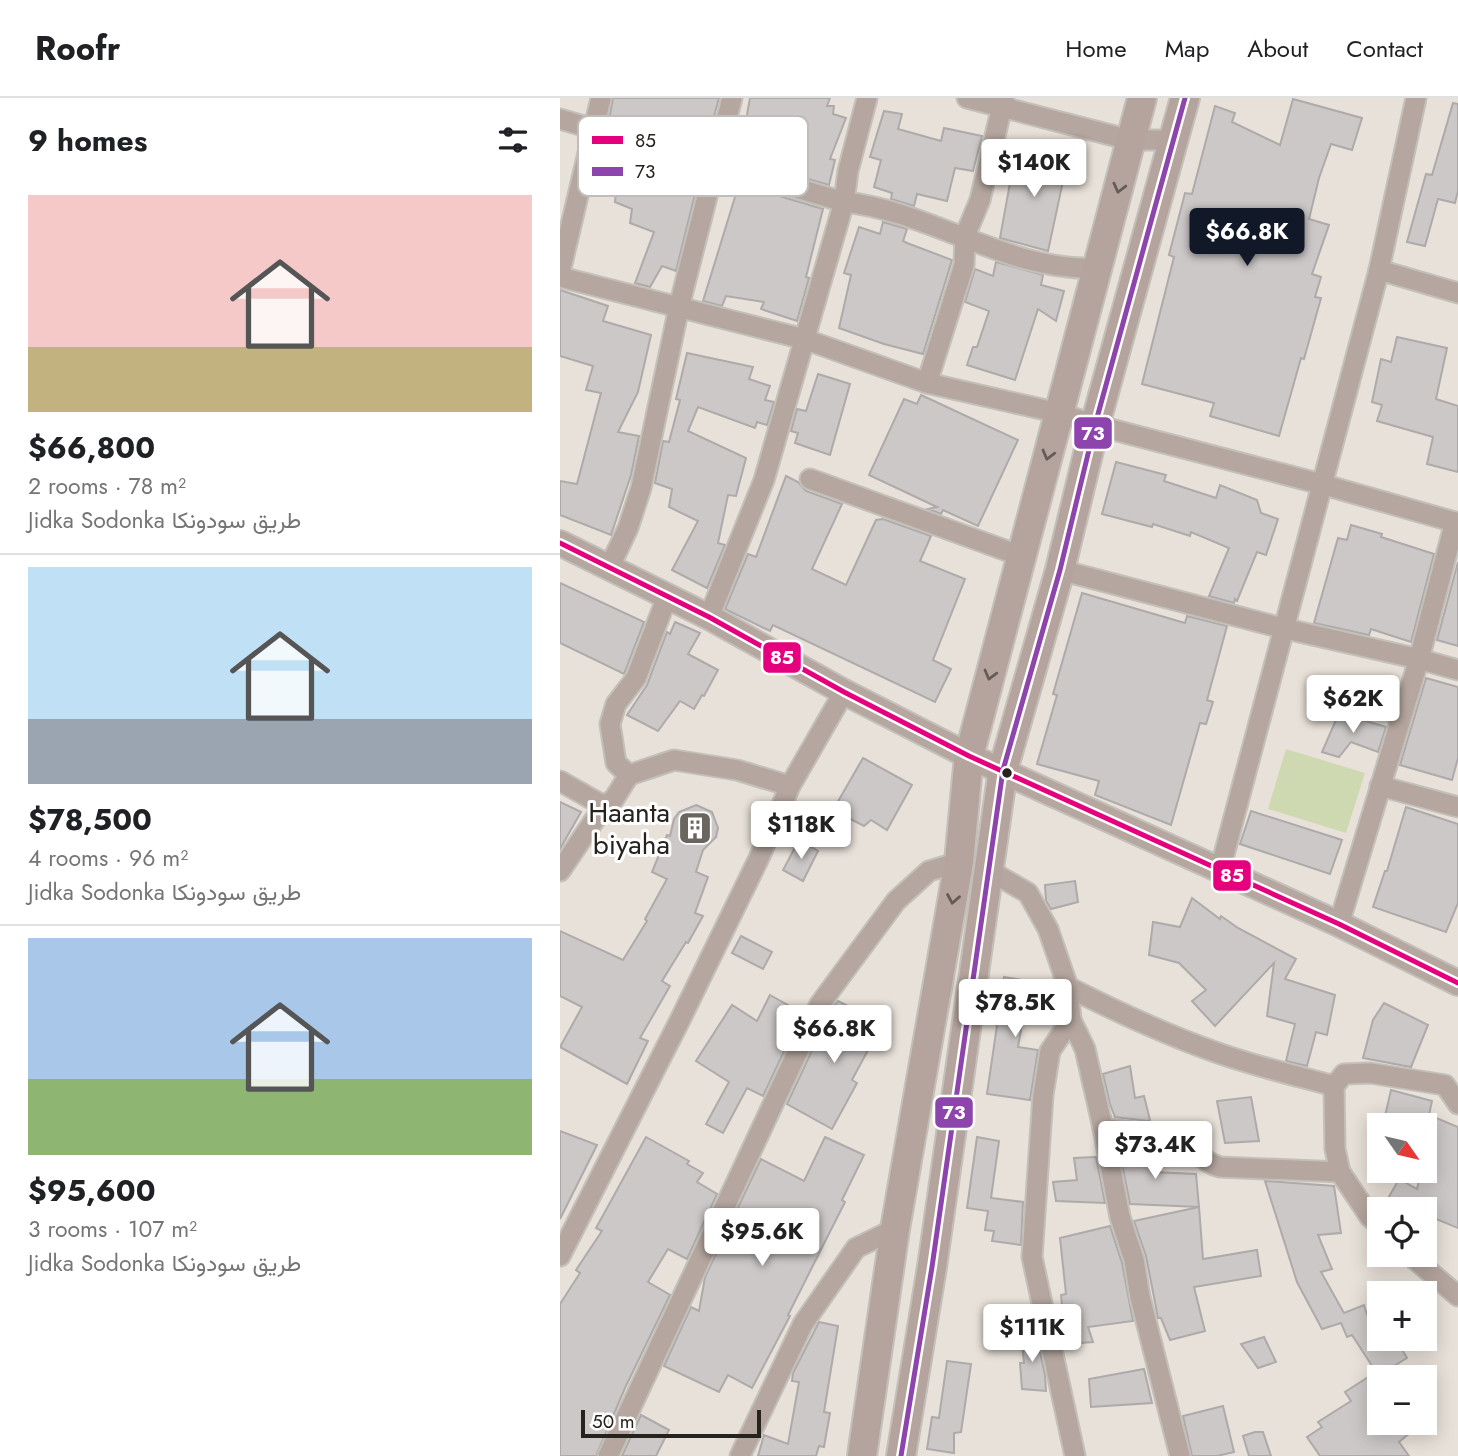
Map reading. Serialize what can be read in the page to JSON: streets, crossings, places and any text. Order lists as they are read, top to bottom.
{
  "places": {
    "building": ["Haanta biyaha"]
  },
  "lines": ["transit line 73", "transit line 85"],
  "legend": ["85", "73"],
  "scale_bar": "50 m",
  "north": "bottom right",
  "page": {
    "header": "Roofr",
    "nav": [
      "Home",
      "Map",
      "About",
      "Contact"
    ],
    "heading": "9 homes",
    "price": [
      "$140K",
      "$66.8K",
      "$62K",
      "$118K",
      "$78.5K",
      "$66.8K",
      "$73.4K",
      "$95.6K",
      "$111K"
    ],
    "list": [
      {
        "name": "$66,800",
        "note": "2 rooms · 78 m² · Jidka Sodonka طريق سودونكا"
      },
      {
        "name": "$78,500",
        "note": "4 rooms · 96 m² · Jidka Sodonka طريق سودونكا"
      },
      {
        "name": "$95,600",
        "note": "3 rooms · 107 m² · Jidka Sodonka طريق سودونكا"
      }
    ],
    "map_buttons": ["+", "−"],
    "scale": "50 m"
  }
}
